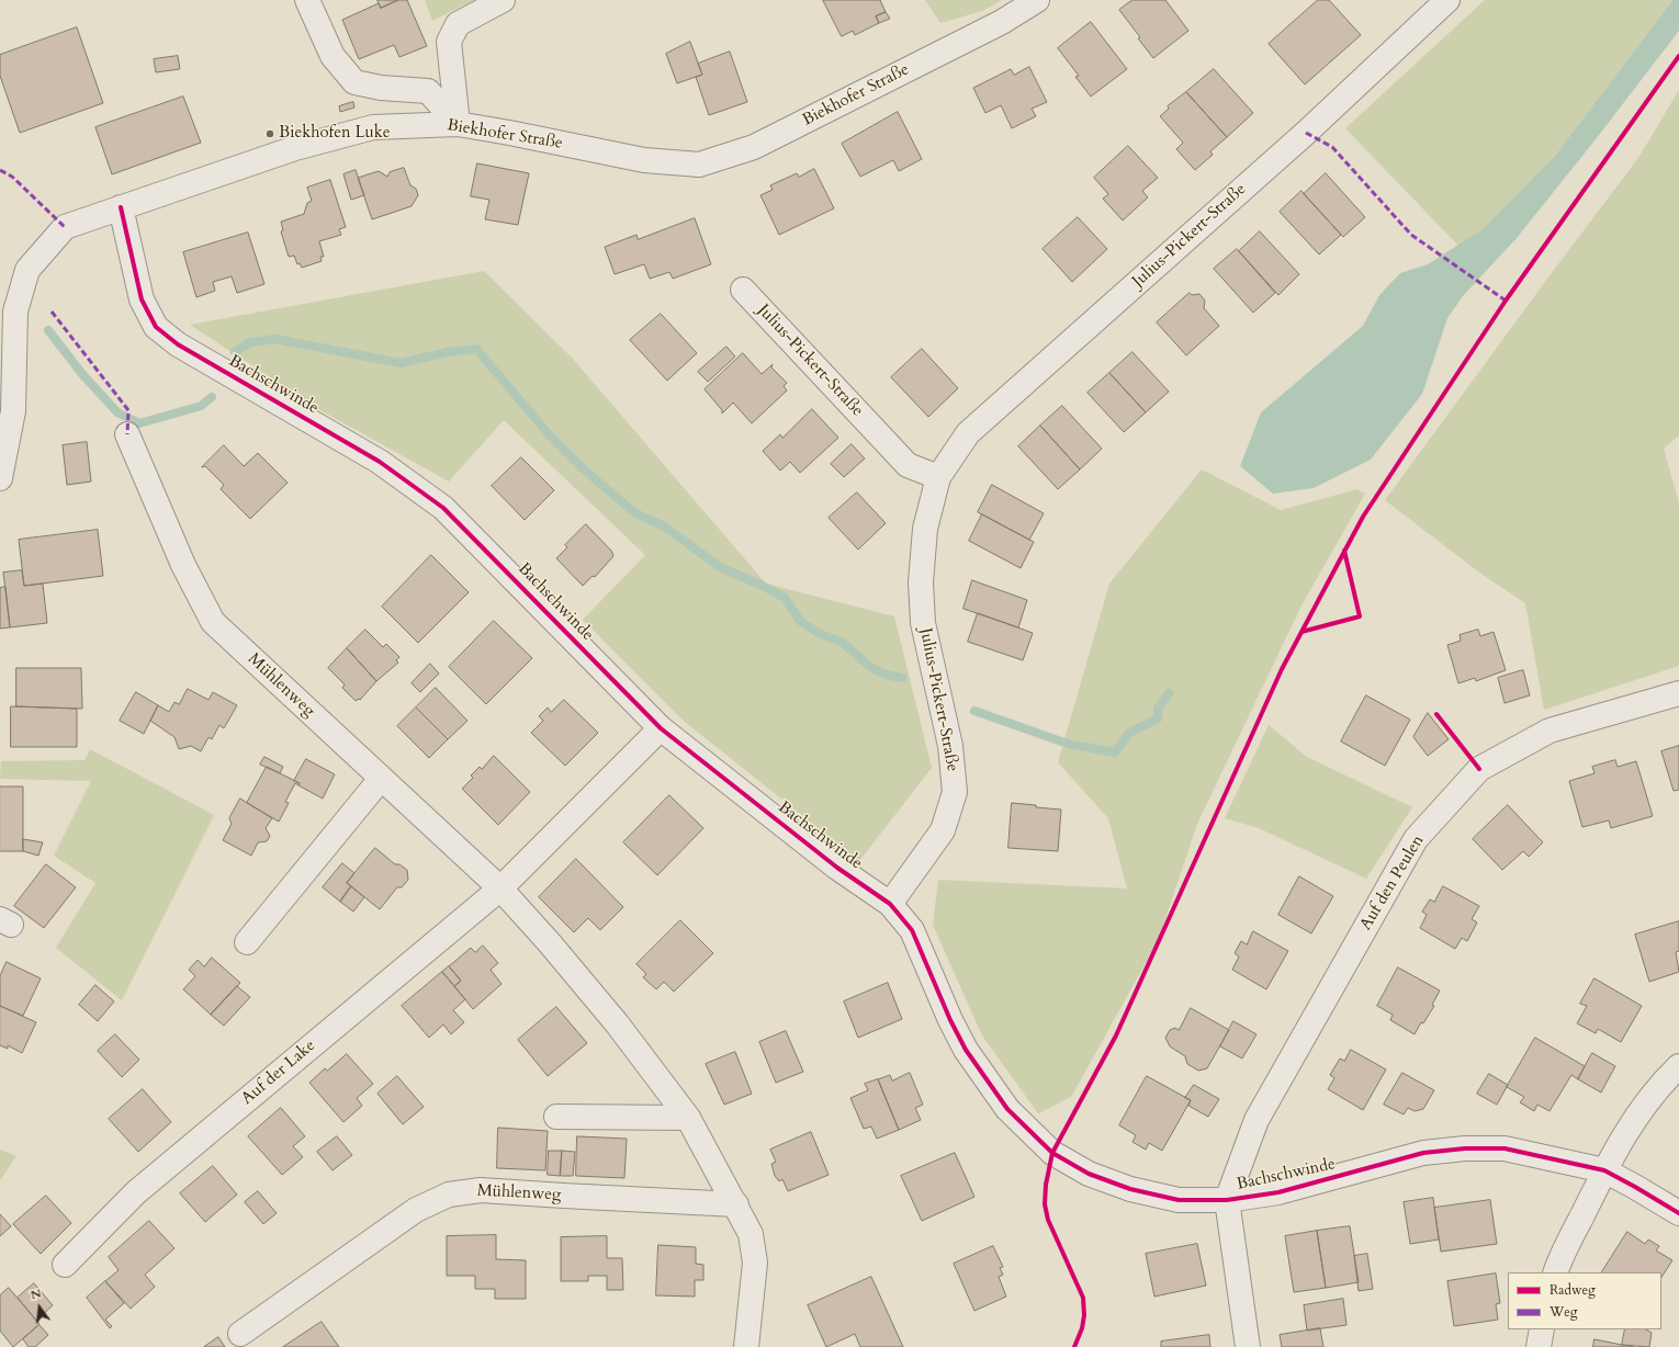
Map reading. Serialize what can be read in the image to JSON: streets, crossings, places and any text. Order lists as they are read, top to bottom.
{
  "streets": {
    "street": [
      "Biekhofer Straße",
      "Julius-Pickert-Straße",
      "Bachschwinde",
      "Mühlenweg",
      "Auf den Peulen",
      "Auf der Lake"
    ]
  },
  "crossings": [
    ["Biekhofer Straße", "Bachschwinde"],
    ["Julius-Pickert-Straße", "Bachschwinde"],
    ["Bachschwinde", "Auf den Peulen"],
    ["Mühlenweg", "Auf der Lake"]
  ],
  "places": ["Biekhofen Luke"],
  "legend": ["Radweg", "Weg"],
  "north": "top"
}
